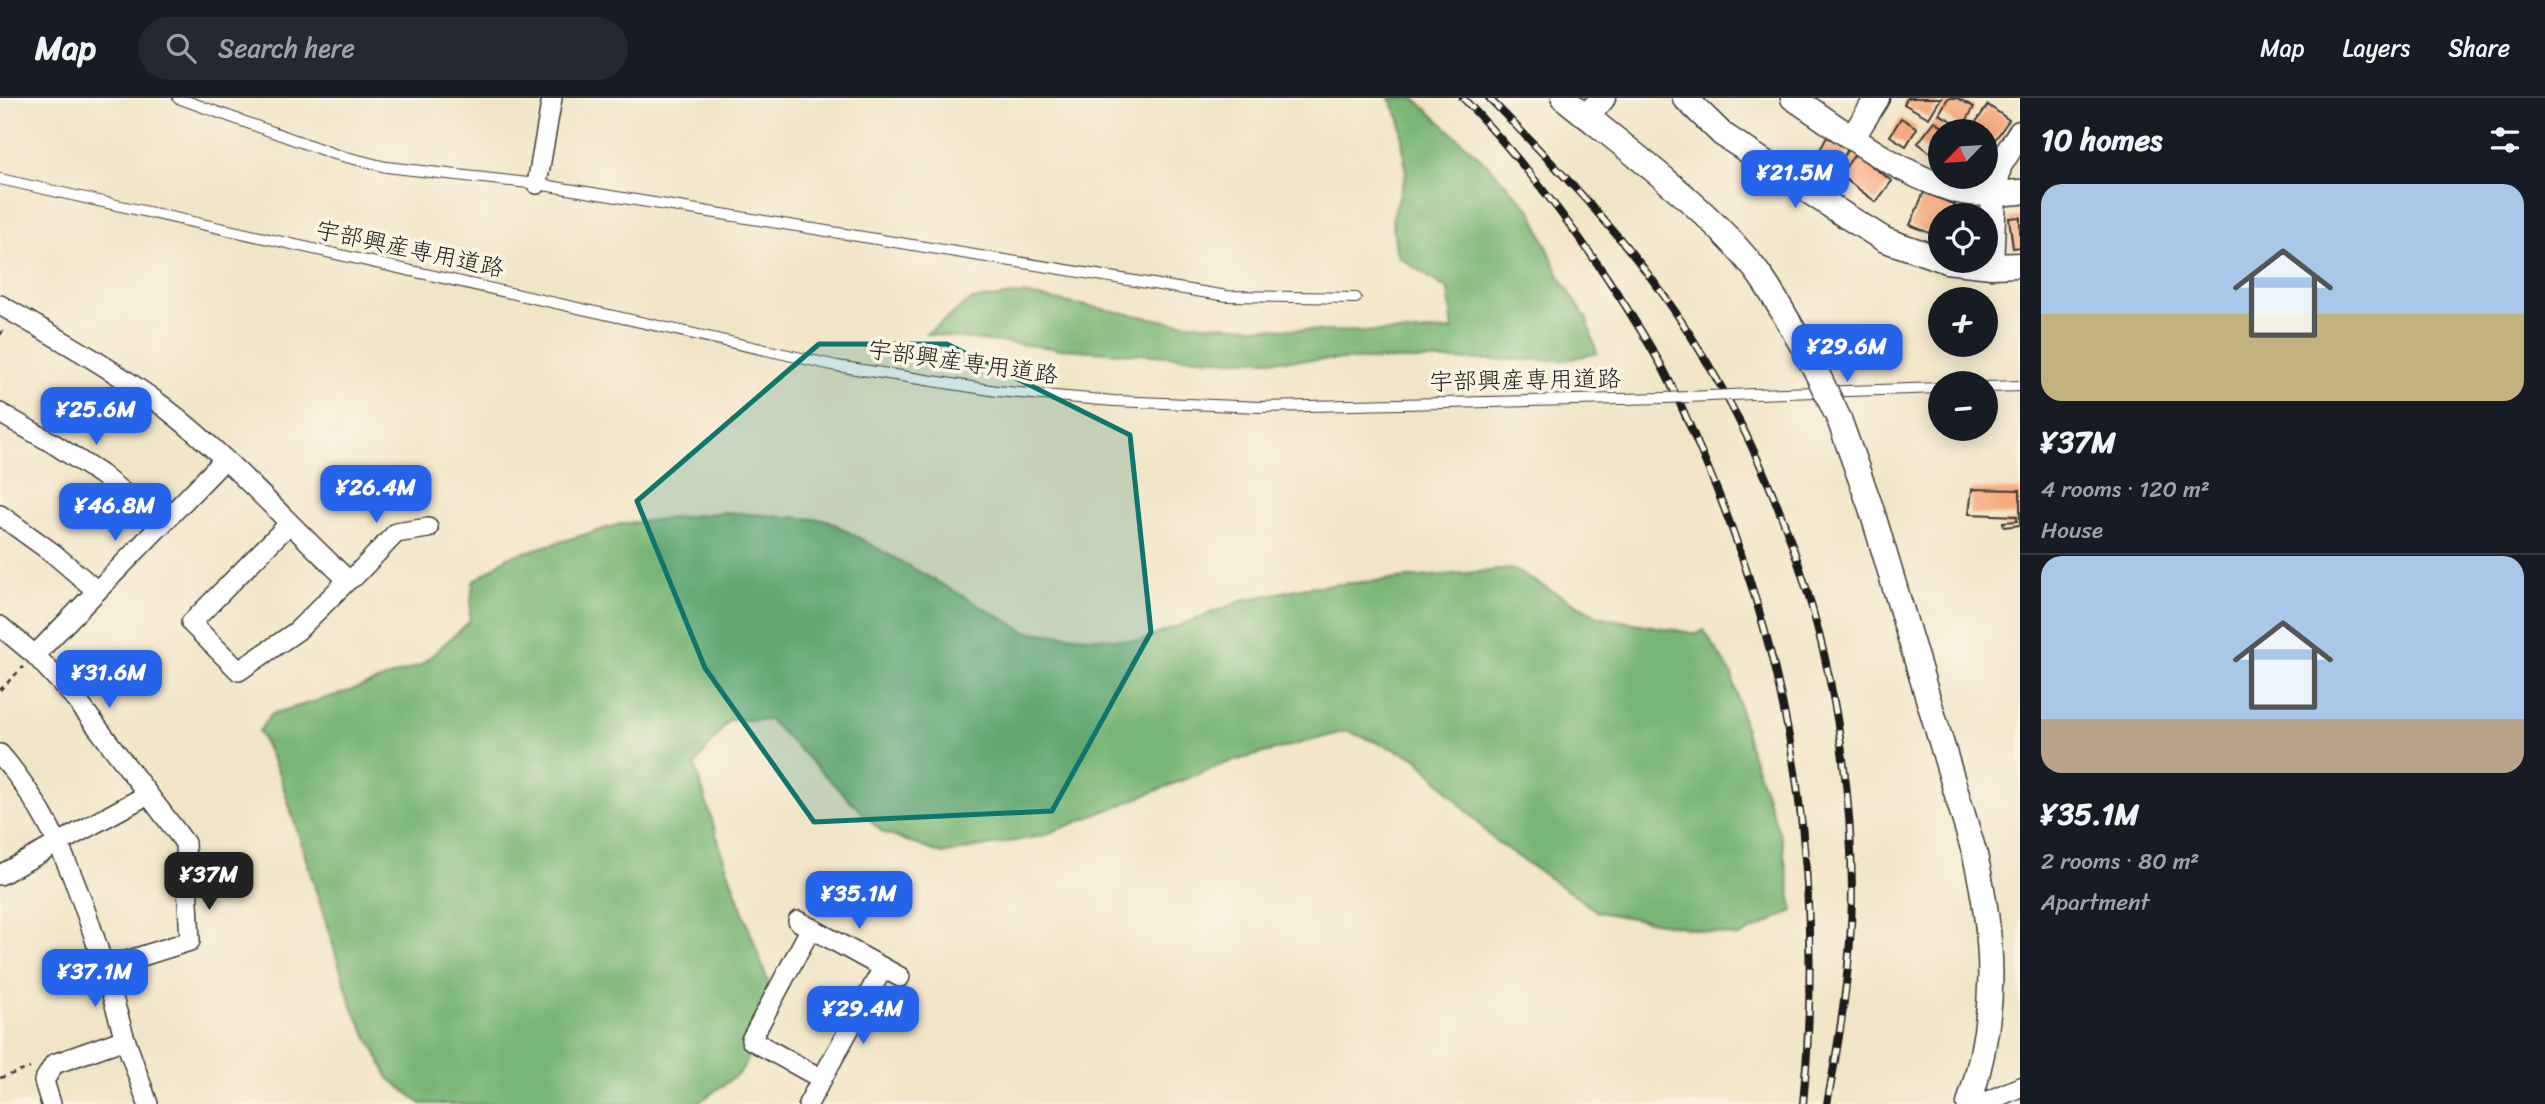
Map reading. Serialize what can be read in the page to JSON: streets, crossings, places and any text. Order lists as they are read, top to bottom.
{
  "streets": {
    "lane": ["宇部興産専用道路"]
  },
  "north": "bottom left",
  "page": {
    "header": "Map",
    "search": "Search here",
    "nav": ["Map", "Layers", "Share"],
    "heading": "10 homes",
    "map_buttons": ["+", "−"],
    "price": [
      "¥21.5M",
      "¥29.6M",
      "¥25.6M",
      "¥26.4M",
      "¥46.8M",
      "¥31.6M",
      "¥37M",
      "¥35.1M",
      "¥37.1M",
      "¥29.4M"
    ],
    "list": [
      {
        "name": "¥37M",
        "note": "4 rooms · 120 m² · House"
      },
      {
        "name": "¥35.1M",
        "note": "2 rooms · 80 m² · Apartment"
      }
    ]
  }
}
